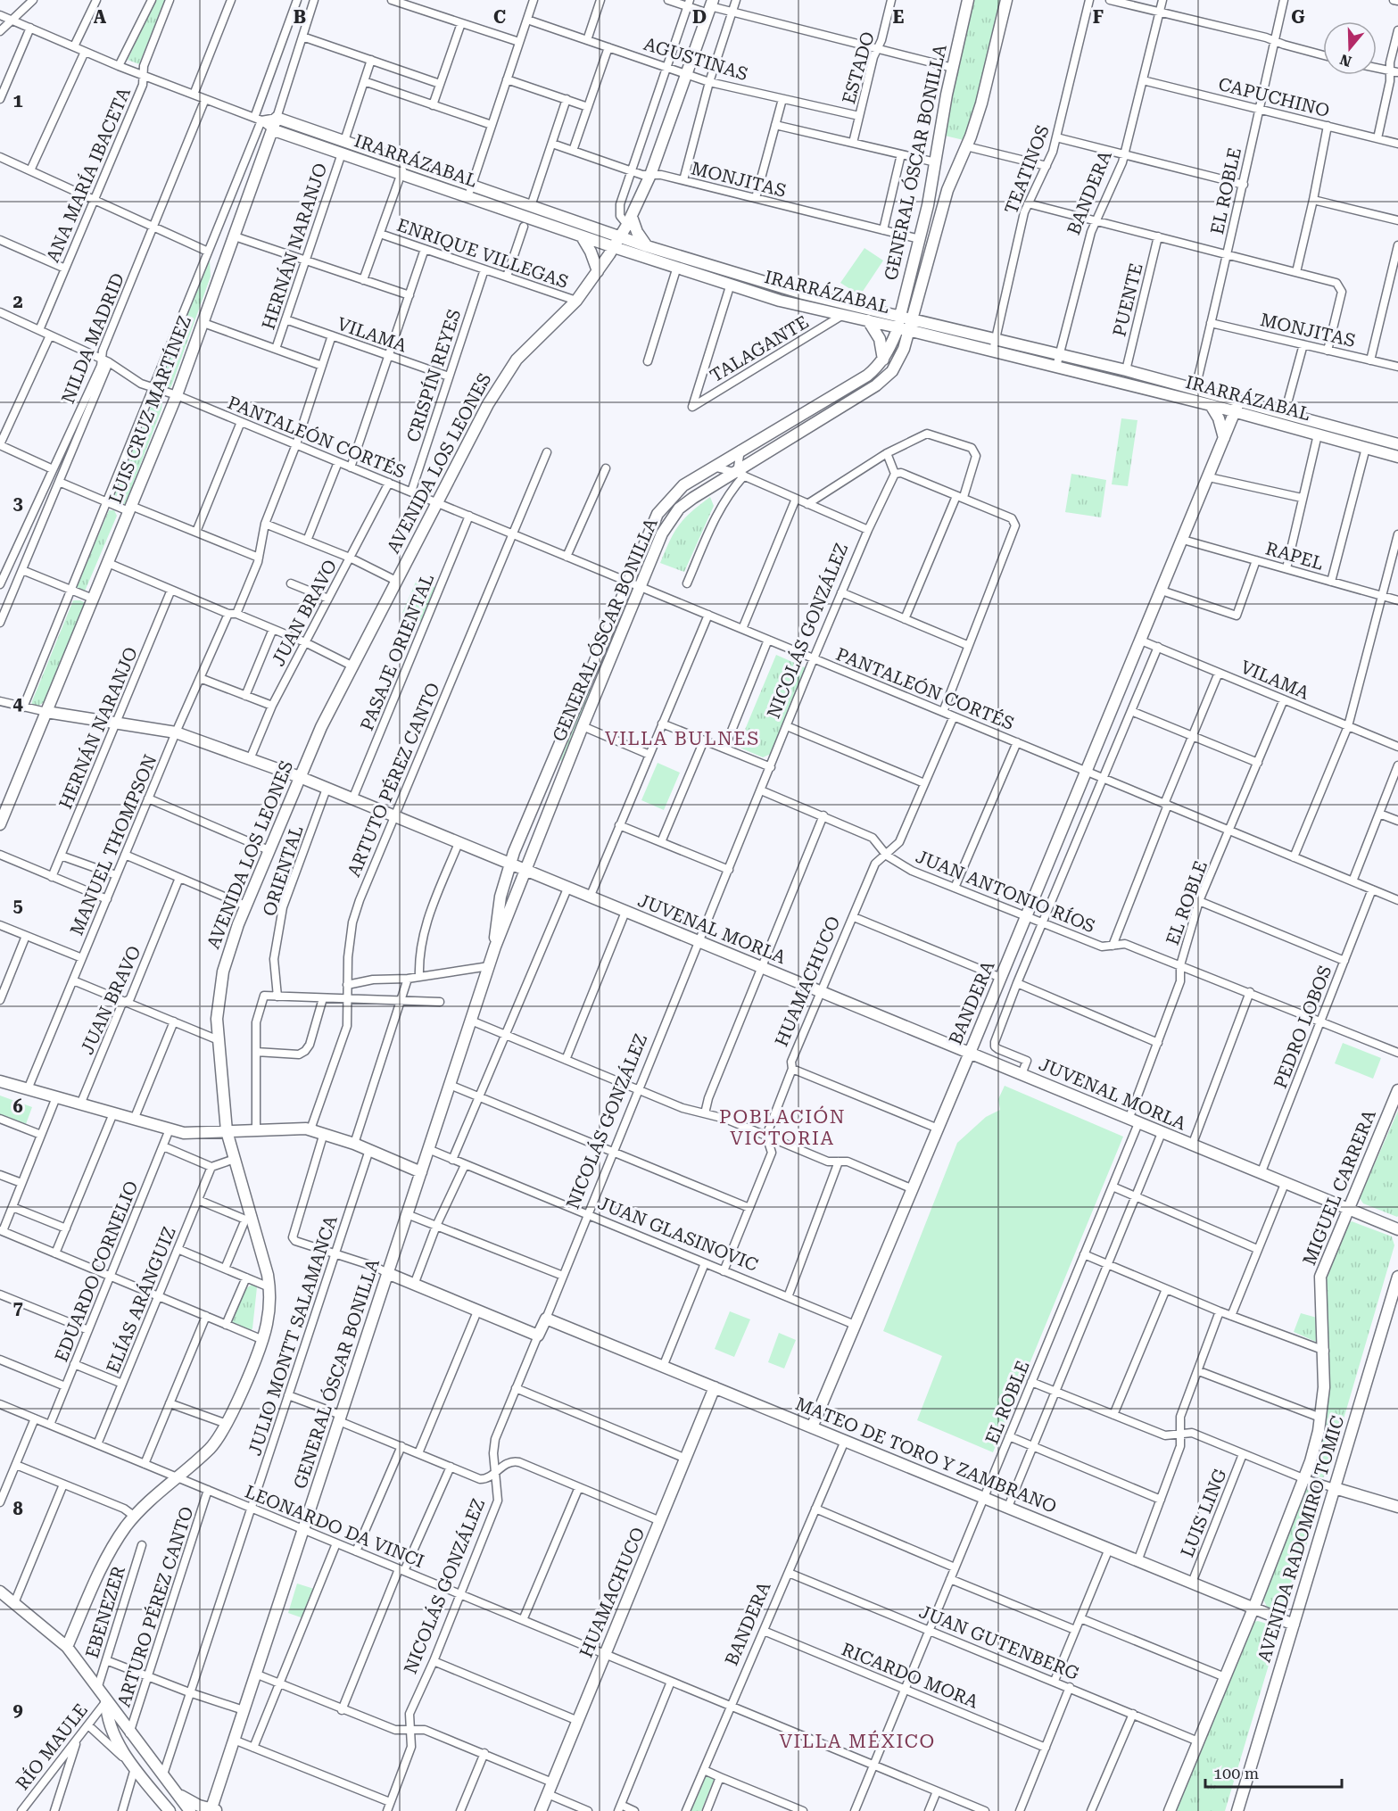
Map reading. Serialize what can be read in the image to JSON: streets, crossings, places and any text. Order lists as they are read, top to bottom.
{
  "streets": {
    "street": [
      "AGUSTINAS",
      "ESTADO",
      "CAPUCHINO",
      "IRARRÁZABAL",
      "GENERAL ÓSCAR BONILLA",
      "TEATINOS",
      "ANA MARÍA IBACETA",
      "MONJITAS",
      "EL ROBLE",
      "BANDERA",
      "HERNÁN NARANJO",
      "ENRIQUE VILLEGAS",
      "PUENTE",
      "VILAMA",
      "NILDA MADRID",
      "TALAGANTE",
      "CRISPÍN REYES",
      "LUIS CRUZ MARTÍNEZ",
      "PANTALEÓN CORTÉS",
      "AVENIDA LOS LEONES",
      "RAPEL",
      "JUAN BRAVO",
      "NICOLÁS GONZÁLEZ",
      "PASAJE ORIENTAL",
      "ARTUTO PÉREZ CANTO",
      "MANUEL THOMPSON",
      "ORIENTAL",
      "JUAN ANTONIO RÍOS",
      "JUVENAL MORLA",
      "HUAMACHUCO",
      "PEDRO LOBOS",
      "MIGUEL CARRERA",
      "JUAN GLASINOVIC",
      "EDUARDO CORNELIO",
      "ELÍAS ARÁNGUIZ",
      "JULIO MONTT SALAMANCA",
      "MATEO DE TORO Y ZAMBRANO",
      "LUIS LING",
      "LEONARDO DA VINCI",
      "AVENIDA RADOMIRO TOMIC",
      "ARTURO PÉREZ CANTO",
      "EBENEZER",
      "JUAN GUTENBERG",
      "RICARDO MORA",
      "RÍO MAULE"
    ]
  },
  "crossings": [
    ["AGUSTINAS", "ESTADO"],
    ["AGUSTINAS", "AVENIDA LOS LEONES"],
    ["CAPUCHINO", "EL ROBLE"],
    ["CAPUCHINO", "BANDERA"],
    ["IRARRÁZABAL", "GENERAL ÓSCAR BONILLA"],
    ["IRARRÁZABAL", "TEATINOS"],
    ["IRARRÁZABAL", "ANA MARÍA IBACETA"],
    ["IRARRÁZABAL", "EL ROBLE"],
    ["IRARRÁZABAL", "BANDERA"],
    ["IRARRÁZABAL", "HERNÁN NARANJO"],
    ["IRARRÁZABAL", "PUENTE"],
    ["IRARRÁZABAL", "NILDA MADRID"],
    ["IRARRÁZABAL", "TALAGANTE"],
    ["IRARRÁZABAL", "LUIS CRUZ MARTÍNEZ"],
    ["IRARRÁZABAL", "AVENIDA LOS LEONES"],
    ["GENERAL ÓSCAR BONILLA", "MONJITAS"],
    ["GENERAL ÓSCAR BONILLA", "PANTALEÓN CORTÉS"],
    ["GENERAL ÓSCAR BONILLA", "JUVENAL MORLA"],
    ["GENERAL ÓSCAR BONILLA", "JUAN GLASINOVIC"],
    ["GENERAL ÓSCAR BONILLA", "LEONARDO DA VINCI"],
    ["ANA MARÍA IBACETA", "PANTALEÓN CORTÉS"],
    ["MONJITAS", "EL ROBLE"],
    ["MONJITAS", "AVENIDA LOS LEONES"],
    ["EL ROBLE", "VILAMA"],
    ["EL ROBLE", "PANTALEÓN CORTÉS"],
    ["EL ROBLE", "JUAN ANTONIO RÍOS"],
    ["EL ROBLE", "JUVENAL MORLA"],
    ["EL ROBLE", "MATEO DE TORO Y ZAMBRANO"],
    ["EL ROBLE", "LEONARDO DA VINCI"],
    ["EL ROBLE", "JUAN GUTENBERG"],
    ["EL ROBLE", "RICARDO MORA"],
    ["BANDERA", "VILAMA"],
    ["BANDERA", "PANTALEÓN CORTÉS"],
    ["BANDERA", "RAPEL"],
    ["BANDERA", "JUAN ANTONIO RÍOS"],
    ["BANDERA", "JUVENAL MORLA"],
    ["BANDERA", "JUAN GLASINOVIC"],
    ["BANDERA", "MATEO DE TORO Y ZAMBRANO"],
    ["BANDERA", "LEONARDO DA VINCI"],
    ["BANDERA", "JUAN GUTENBERG"],
    ["BANDERA", "RICARDO MORA"],
    ["HERNÁN NARANJO", "VILAMA"],
    ["HERNÁN NARANJO", "JUVENAL MORLA"],
    ["ENRIQUE VILLEGAS", "CRISPÍN REYES"],
    ["ENRIQUE VILLEGAS", "AVENIDA LOS LEONES"],
    ["VILAMA", "CRISPÍN REYES"],
    ["VILAMA", "MANUEL THOMPSON"],
    ["NILDA MADRID", "PANTALEÓN CORTÉS"],
    ["CRISPÍN REYES", "PANTALEÓN CORTÉS"],
    ["LUIS CRUZ MARTÍNEZ", "PANTALEÓN CORTÉS"],
    ["LUIS CRUZ MARTÍNEZ", "JUVENAL MORLA"],
    ["PANTALEÓN CORTÉS", "AVENIDA LOS LEONES"],
    ["PANTALEÓN CORTÉS", "JUAN BRAVO"],
    ["PANTALEÓN CORTÉS", "NICOLÁS GONZÁLEZ"],
    ["PANTALEÓN CORTÉS", "PASAJE ORIENTAL"],
    ["PANTALEÓN CORTÉS", "ARTUTO PÉREZ CANTO"],
    ["PANTALEÓN CORTÉS", "MANUEL THOMPSON"],
    ["PANTALEÓN CORTÉS", "HUAMACHUCO"],
    ["PANTALEÓN CORTÉS", "PEDRO LOBOS"],
    ["AVENIDA LOS LEONES", "JUVENAL MORLA"],
    ["AVENIDA LOS LEONES", "LEONARDO DA VINCI"],
    ["JUAN BRAVO", "JUVENAL MORLA"],
    ["NICOLÁS GONZÁLEZ", "JUAN ANTONIO RÍOS"],
    ["NICOLÁS GONZÁLEZ", "JUVENAL MORLA"],
    ["NICOLÁS GONZÁLEZ", "JUAN GLASINOVIC"],
    ["NICOLÁS GONZÁLEZ", "MATEO DE TORO Y ZAMBRANO"],
    ["NICOLÁS GONZÁLEZ", "LEONARDO DA VINCI"],
    ["PASAJE ORIENTAL", "JUVENAL MORLA"],
    ["ARTUTO PÉREZ CANTO", "JUVENAL MORLA"],
    ["MANUEL THOMPSON", "JUVENAL MORLA"],
    ["ORIENTAL", "JUVENAL MORLA"],
    ["JUAN ANTONIO RÍOS", "HUAMACHUCO"],
    ["JUAN ANTONIO RÍOS", "PEDRO LOBOS"],
    ["JUVENAL MORLA", "HUAMACHUCO"],
    ["JUVENAL MORLA", "PEDRO LOBOS"],
    ["JUVENAL MORLA", "MIGUEL CARRERA"],
    ["HUAMACHUCO", "JUAN GLASINOVIC"],
    ["HUAMACHUCO", "MATEO DE TORO Y ZAMBRANO"],
    ["HUAMACHUCO", "LEONARDO DA VINCI"],
    ["MIGUEL CARRERA", "MATEO DE TORO Y ZAMBRANO"],
    ["MIGUEL CARRERA", "AVENIDA RADOMIRO TOMIC"],
    ["EDUARDO CORNELIO", "LEONARDO DA VINCI"],
    ["ELÍAS ARÁNGUIZ", "LEONARDO DA VINCI"],
    ["JULIO MONTT SALAMANCA", "LEONARDO DA VINCI"],
    ["MATEO DE TORO Y ZAMBRANO", "LUIS LING"],
    ["MATEO DE TORO Y ZAMBRANO", "AVENIDA RADOMIRO TOMIC"],
    ["LEONARDO DA VINCI", "ARTURO PÉREZ CANTO"],
    ["AVENIDA RADOMIRO TOMIC", "JUAN GUTENBERG"]
  ],
  "districts": ["VILLA BULNES", "POBLACIÓN VICTORIA", "VILLA MÉXICO"],
  "scale_bar": "100 m",
  "north": "bottom",
  "grid": {
    "columns": [
      "A",
      "B",
      "C",
      "D",
      "E",
      "F",
      "G"
    ],
    "rows": [
      "1",
      "2",
      "3",
      "4",
      "5",
      "6",
      "7",
      "8",
      "9"
    ]
  }
}
